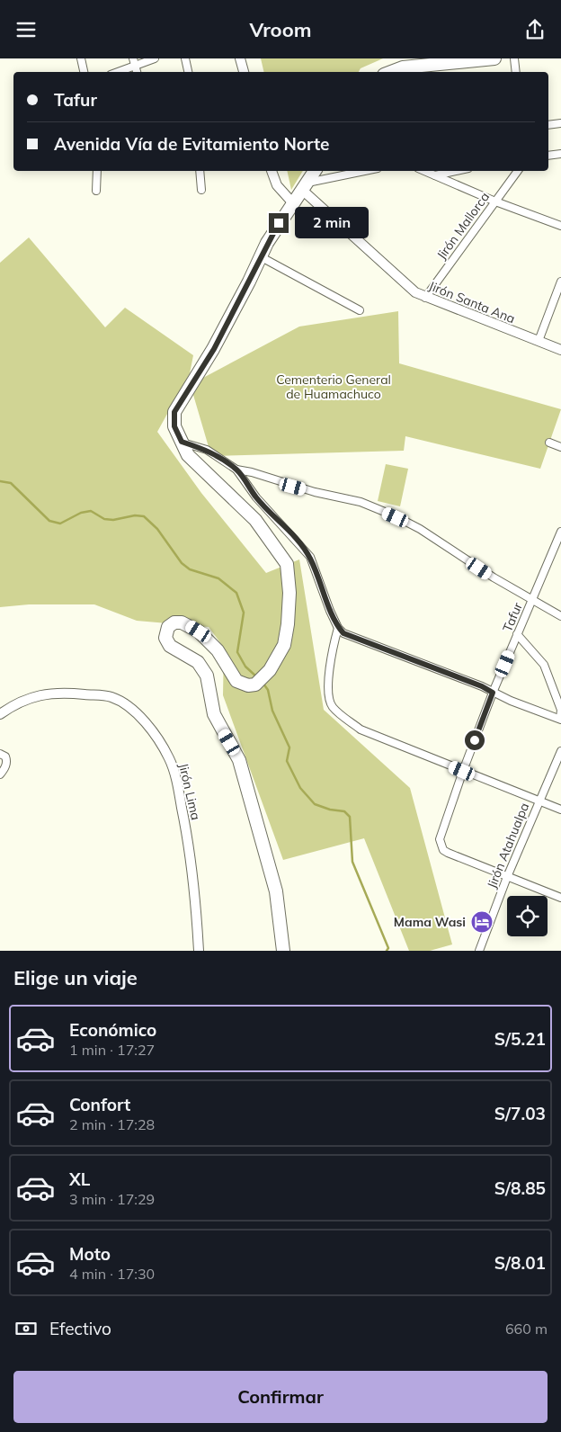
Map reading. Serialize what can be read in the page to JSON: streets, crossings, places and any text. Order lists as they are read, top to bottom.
{
  "streets": {
    "street": [
      "Jirón Mallorca",
      "Jirón Santa Ana",
      "Tafur",
      "Jirón Lima",
      "Jirón Atahualpa"
    ]
  },
  "crossings": [
    ["Jirón Mallorca", "Jirón Santa Ana"],
    ["Tafur", "Jirón Atahualpa"]
  ],
  "parks": ["Cementerio General de Huamachuco"],
  "places": {
    "hotel": ["Mama Wasi"]
  },
  "page": {
    "header": "Vroom",
    "banner": ["Tafur", "Avenida Vía de Evitamiento Norte"],
    "bubble": "2 min",
    "heading": "Elige un viaje",
    "list": [
      {
        "name": "Económico",
        "note": "1 min · 17:27",
        "value": "S/5.21"
      },
      {
        "name": "Confort",
        "note": "2 min · 17:28",
        "value": "S/7.03"
      },
      {
        "name": "XL",
        "note": "3 min · 17:29",
        "value": "S/8.85"
      },
      {
        "name": "Moto",
        "note": "4 min · 17:30",
        "value": "S/8.01"
      }
    ],
    "pay": ["Efectivo", "660 m"],
    "buttons": "Confirmar"
  }
}
